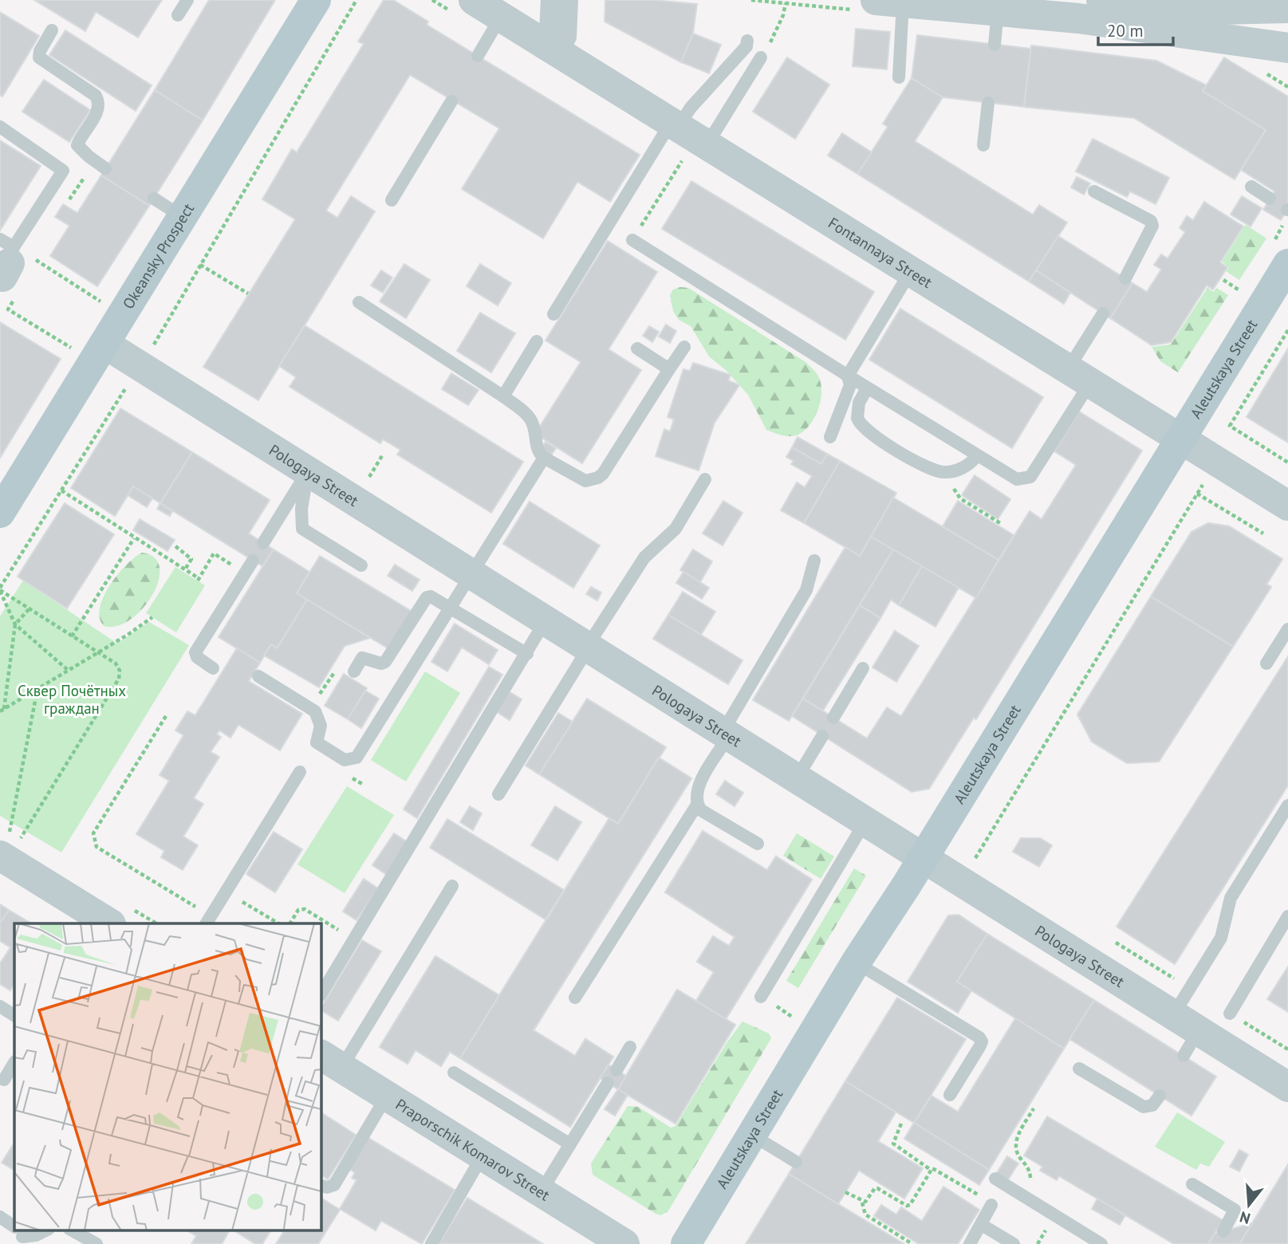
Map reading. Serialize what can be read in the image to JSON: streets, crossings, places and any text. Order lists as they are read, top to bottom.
{
  "streets": {
    "main road": [
      "Fontannaya Street",
      "Okeansky Prospect",
      "Aleutskaya Street",
      "Pologaya Street",
      "Praporschik Komarov Street"
    ]
  },
  "crossings": [
    ["Fontannaya Street", "Aleutskaya Street"],
    ["Okeansky Prospect", "Pologaya Street"],
    ["Aleutskaya Street", "Pologaya Street"]
  ],
  "parks": ["Сквер Почётных граждан"],
  "scale_bar": "20 m",
  "north": "bottom"
}
